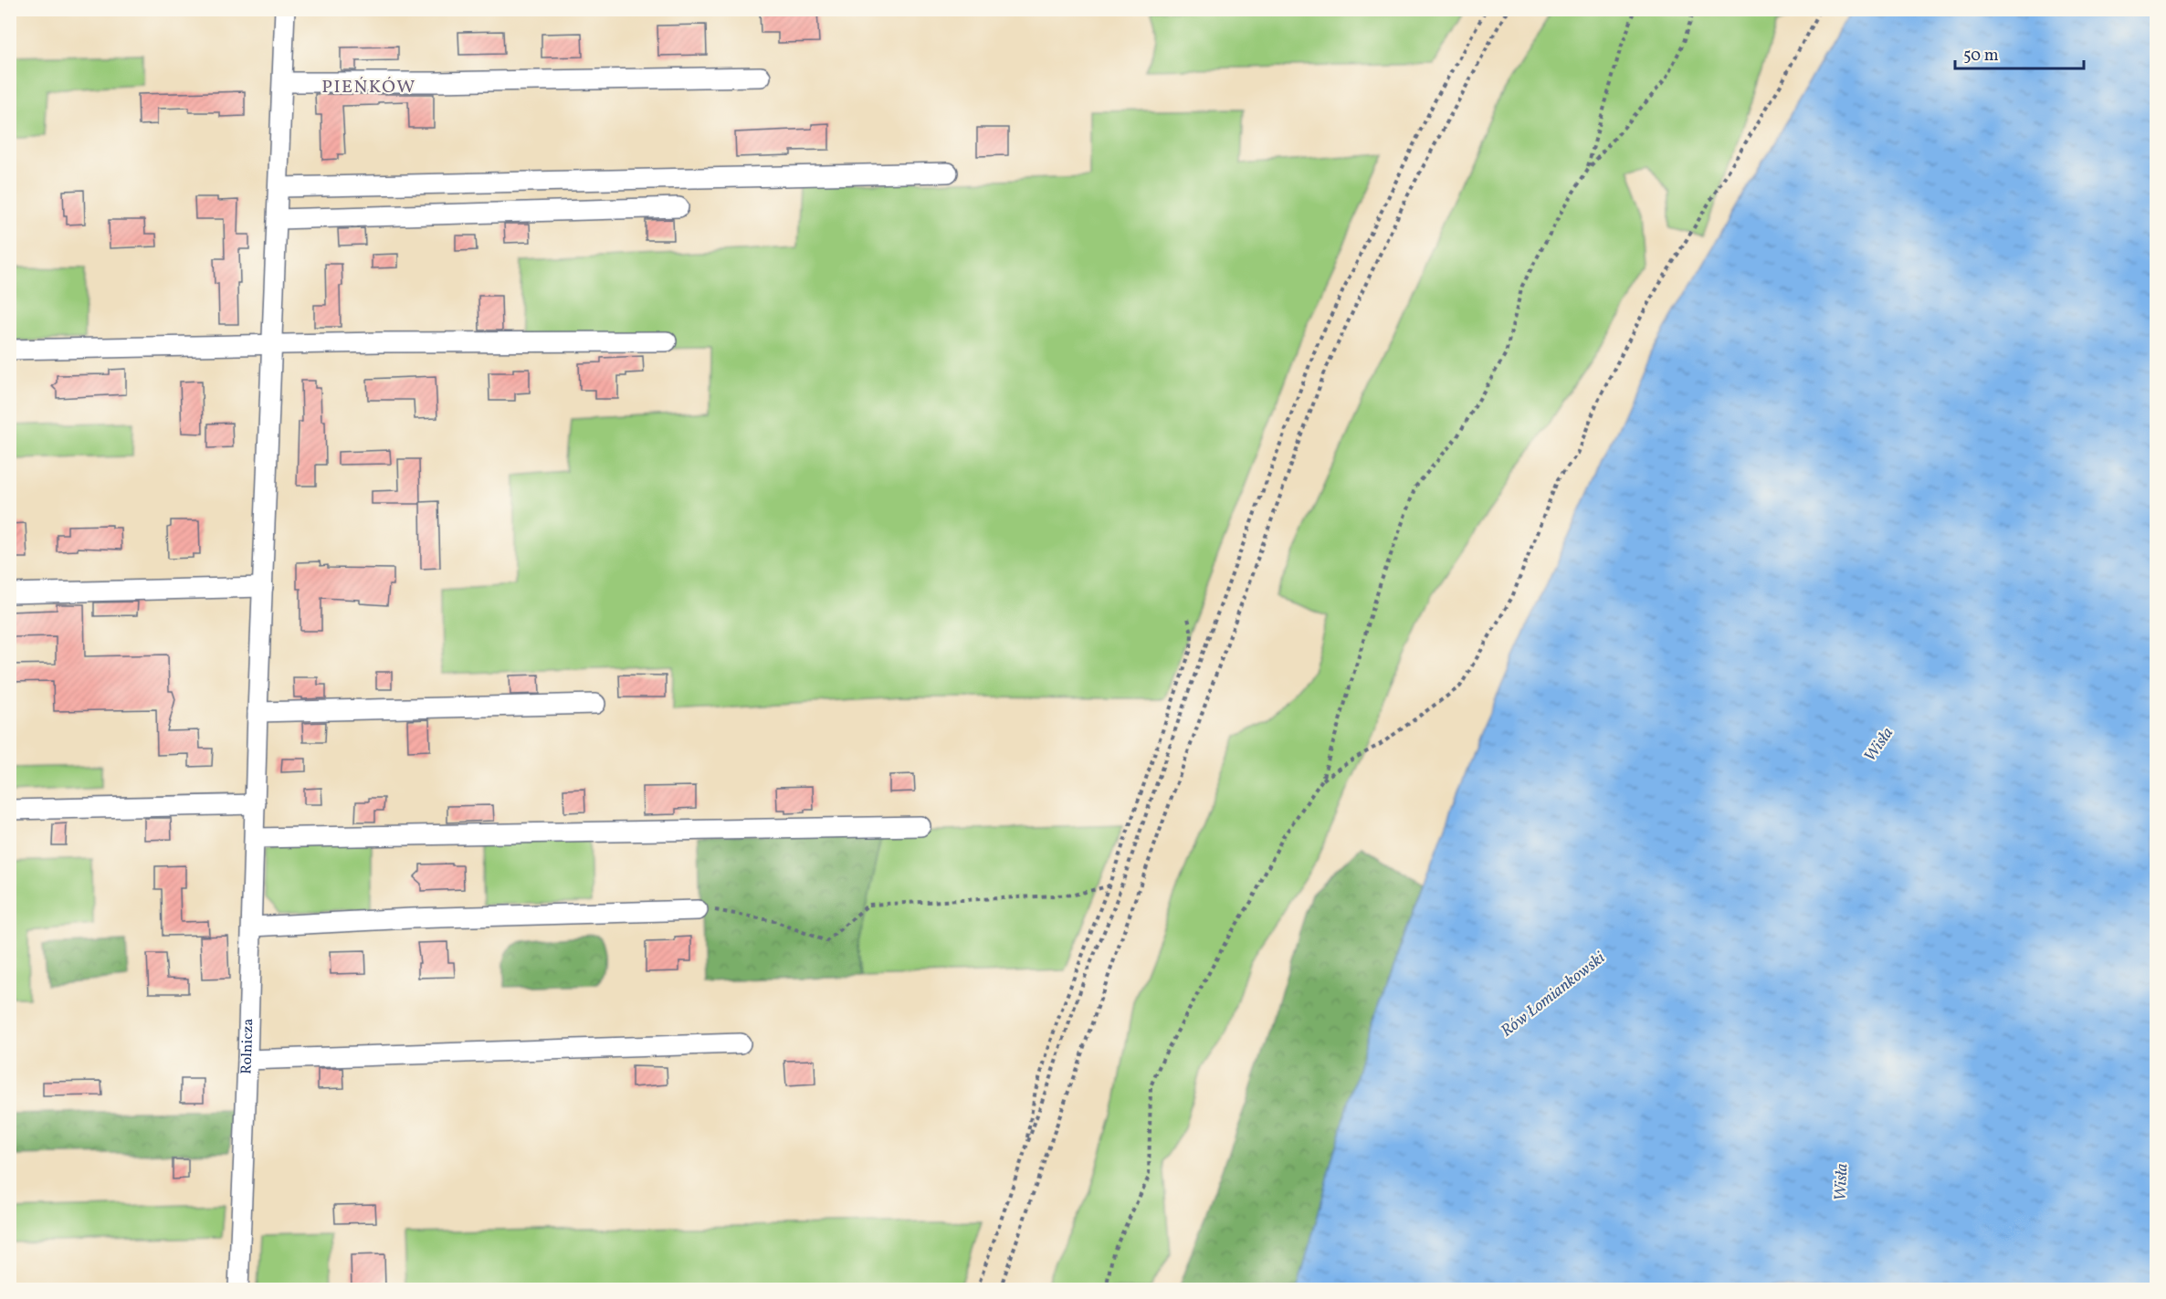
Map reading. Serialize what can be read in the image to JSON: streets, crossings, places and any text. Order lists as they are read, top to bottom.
{
  "streets": {
    "street": ["Rolnicza"]
  },
  "districts": ["PIEŃKÓW"],
  "water": ["Wisła", "Rów Łomiankowski"],
  "scale_bar": "50 m"
}
